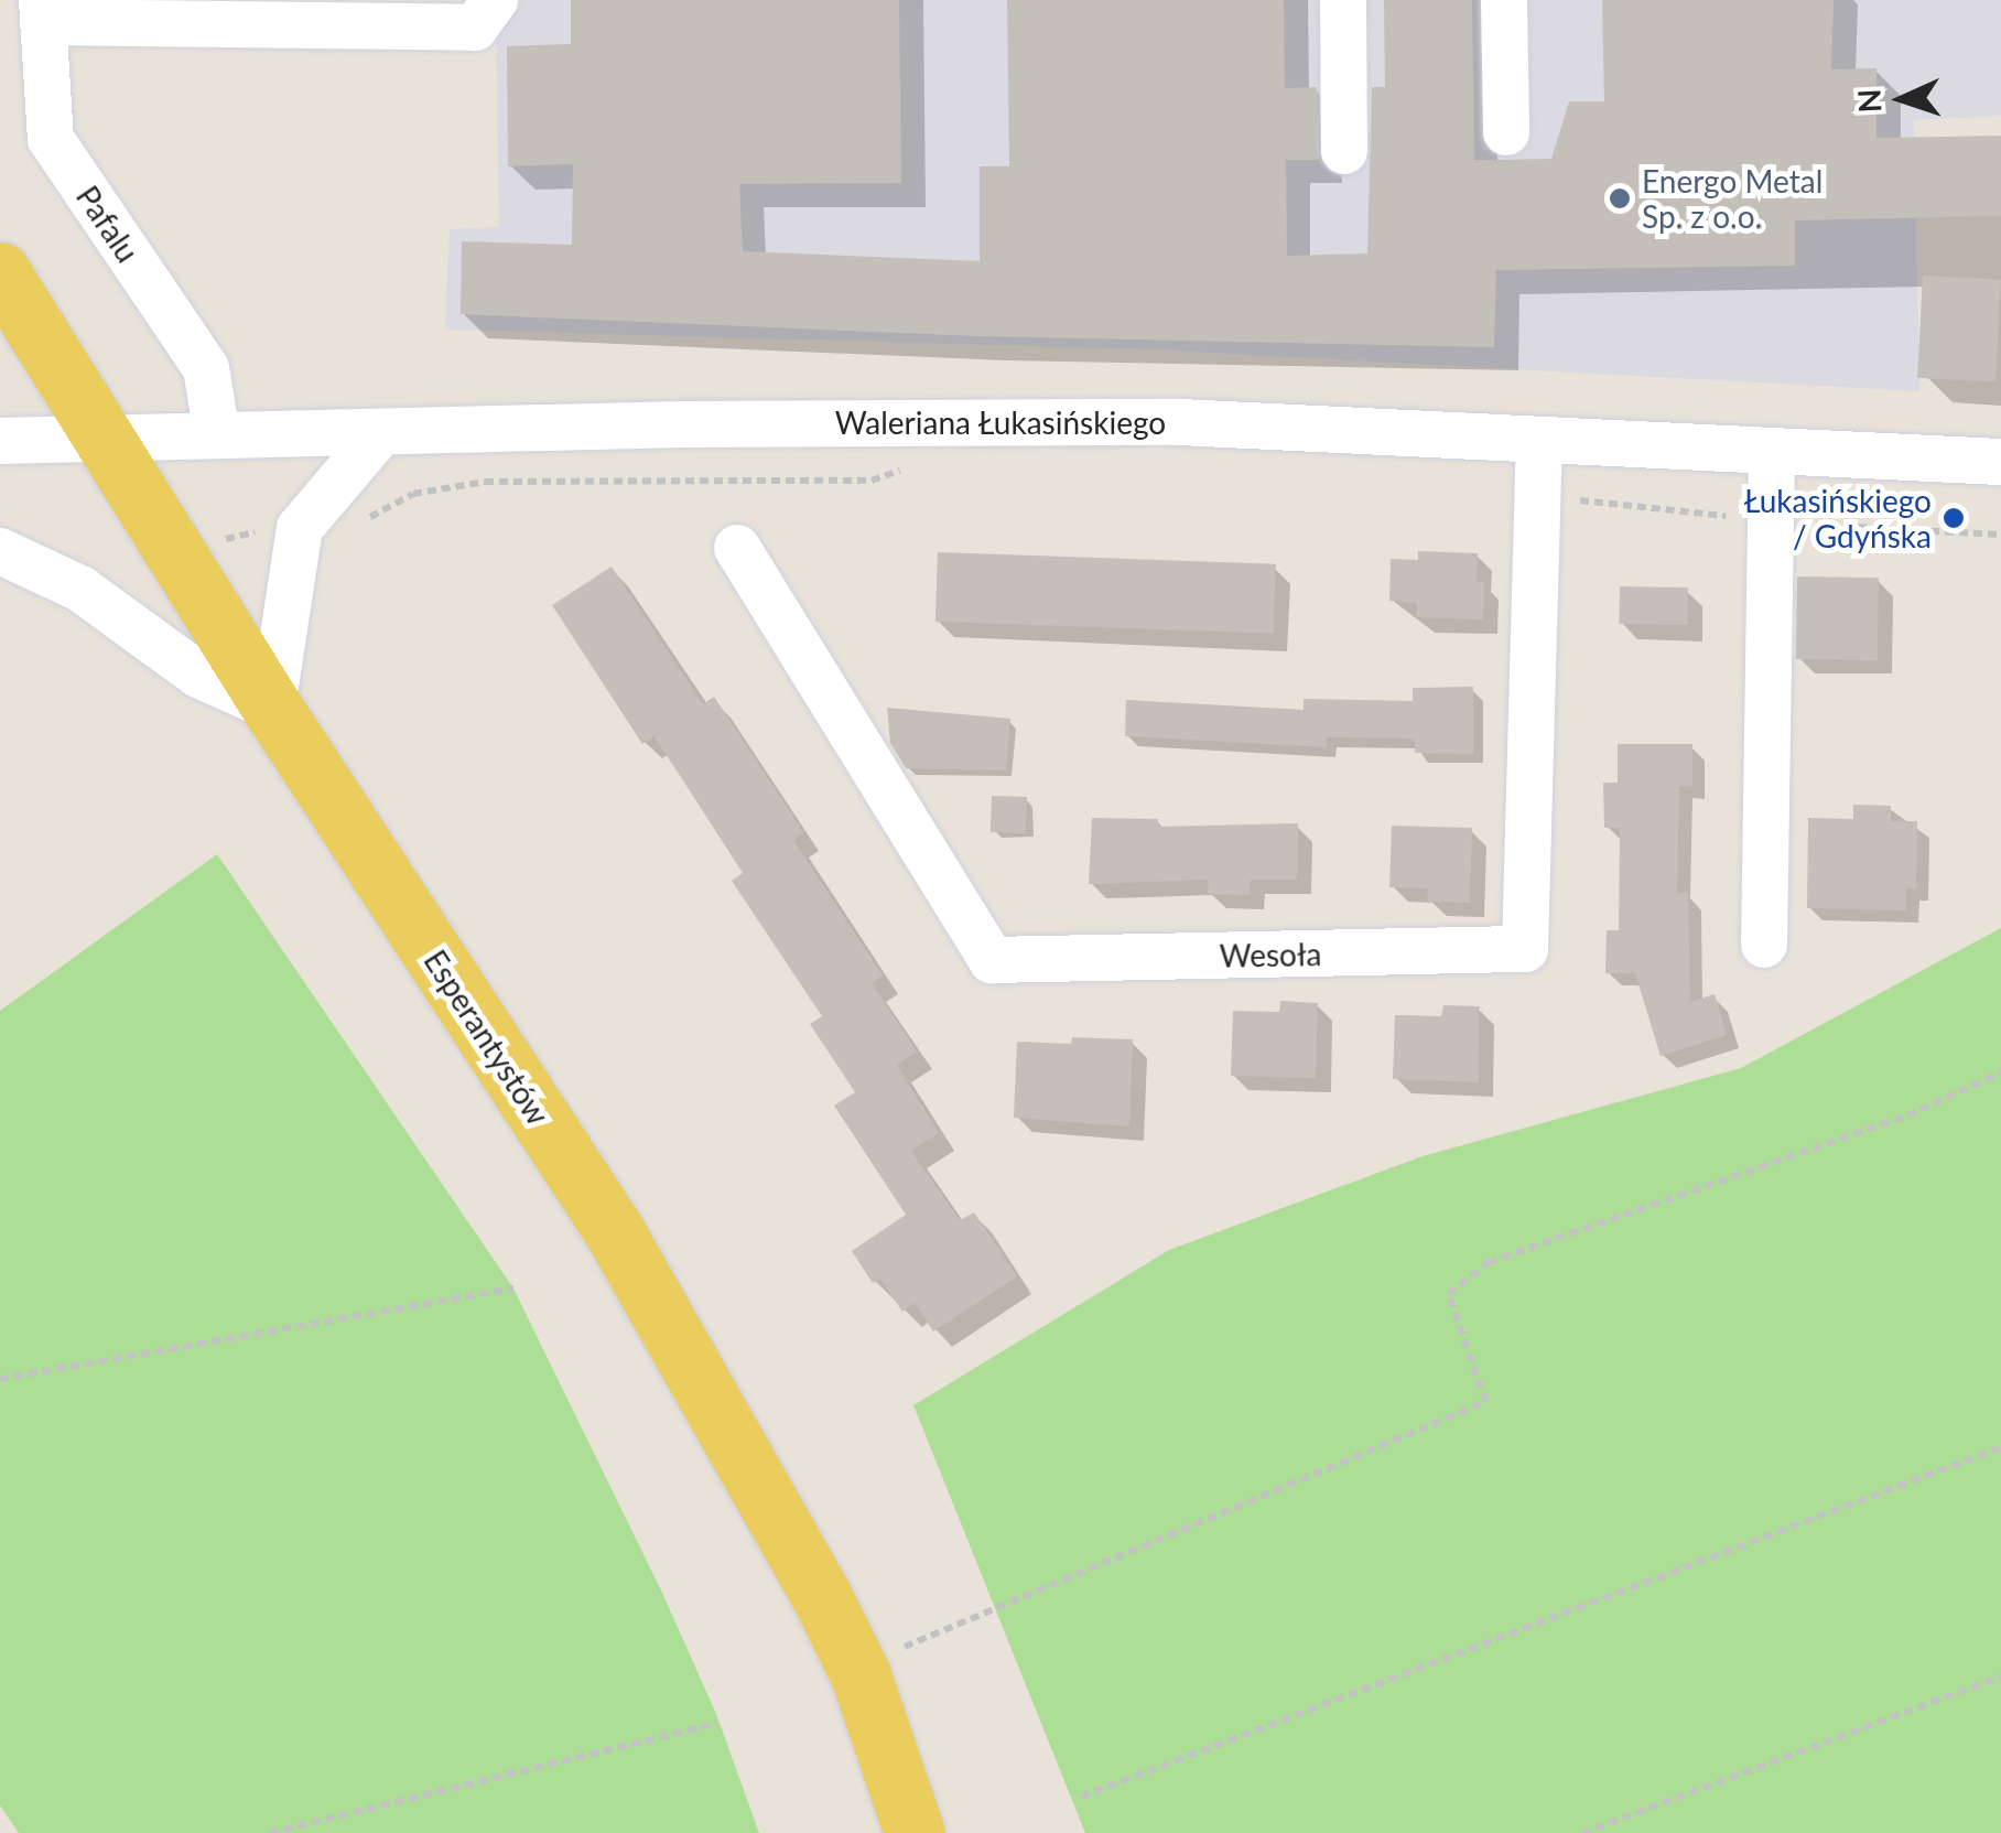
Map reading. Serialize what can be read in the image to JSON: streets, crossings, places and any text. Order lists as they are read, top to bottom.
{
  "streets": {
    "main road": ["Esperantystów"],
    "street": ["Pafalu", "Waleriana Łukasińskiego", "Wesoła"]
  },
  "crossings": [
    ["Pafalu", "Waleriana Łukasińskiego"],
    ["Waleriana Łukasińskiego", "Wesoła"],
    ["Waleriana Łukasińskiego", "Esperantystów"]
  ],
  "places": ["Energo Metal Sp. z o.o.", "Łukasińskiego / Gdyńska"],
  "north": "left"
}
